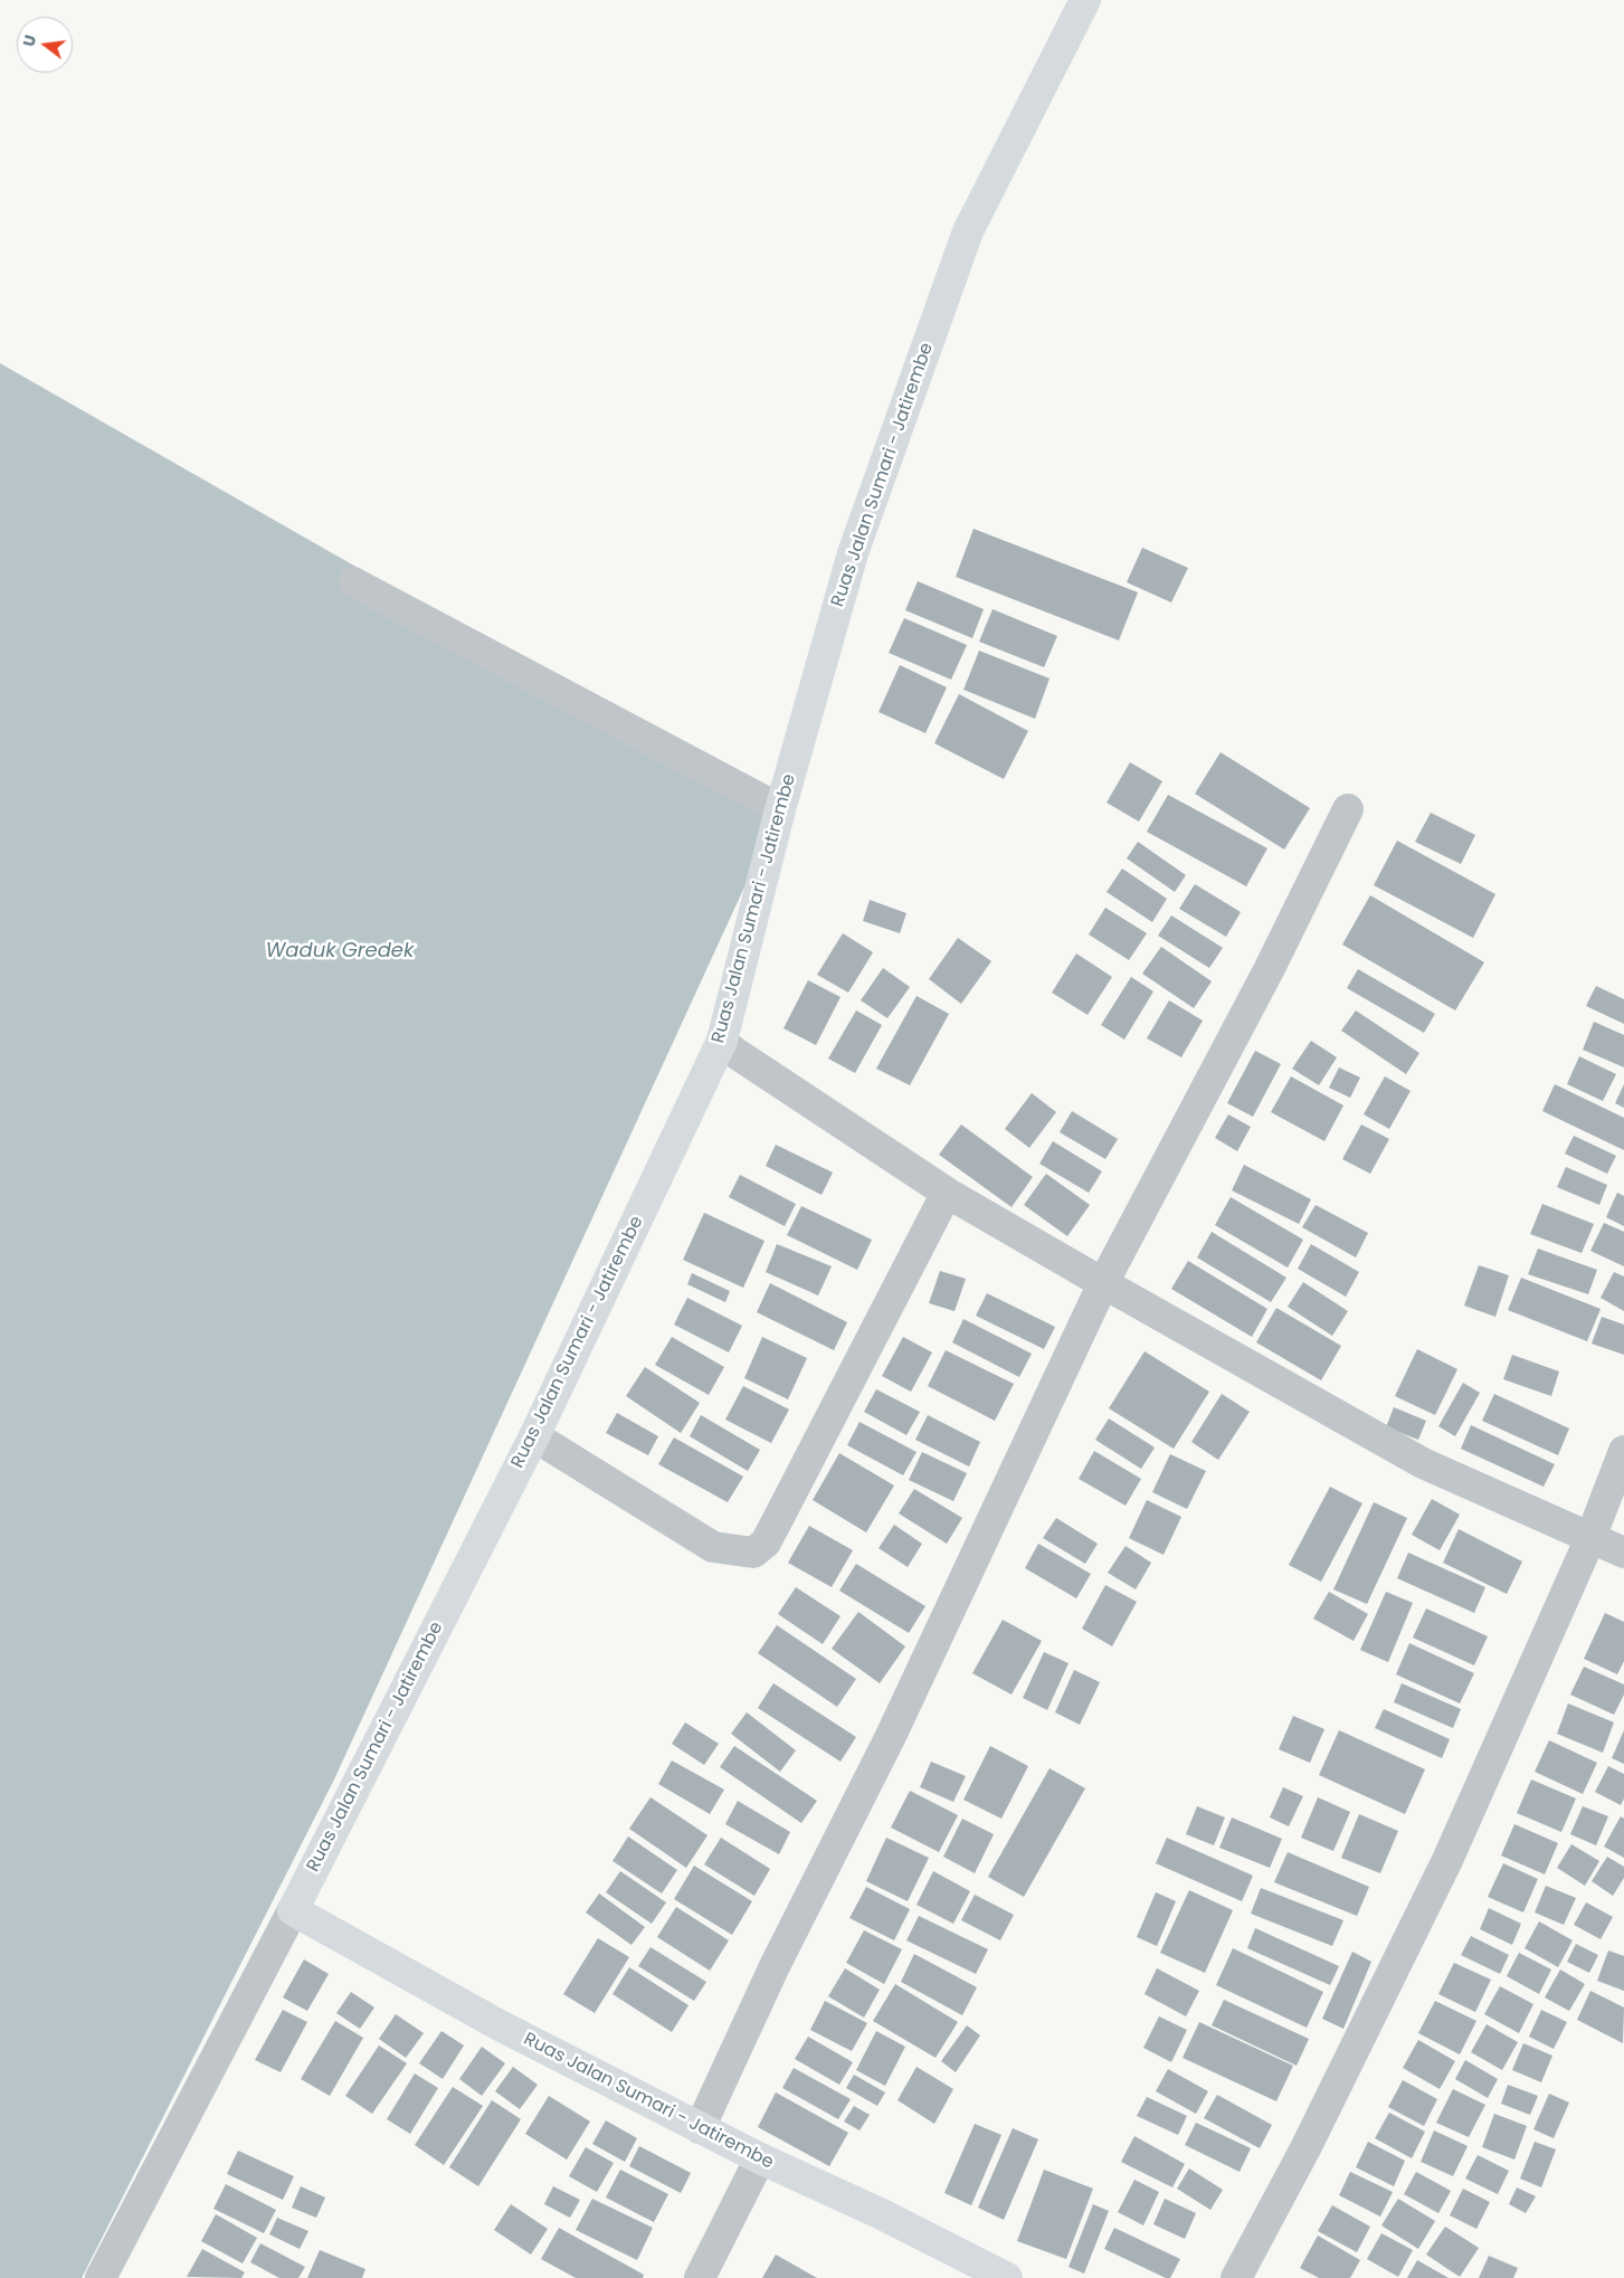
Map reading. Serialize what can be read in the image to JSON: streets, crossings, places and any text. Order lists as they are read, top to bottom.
{
  "streets": {
    "main road": ["Ruas Jalan Sumari - Jatirembe"]
  },
  "water": ["Waduk Gredek"],
  "north": "left"
}
